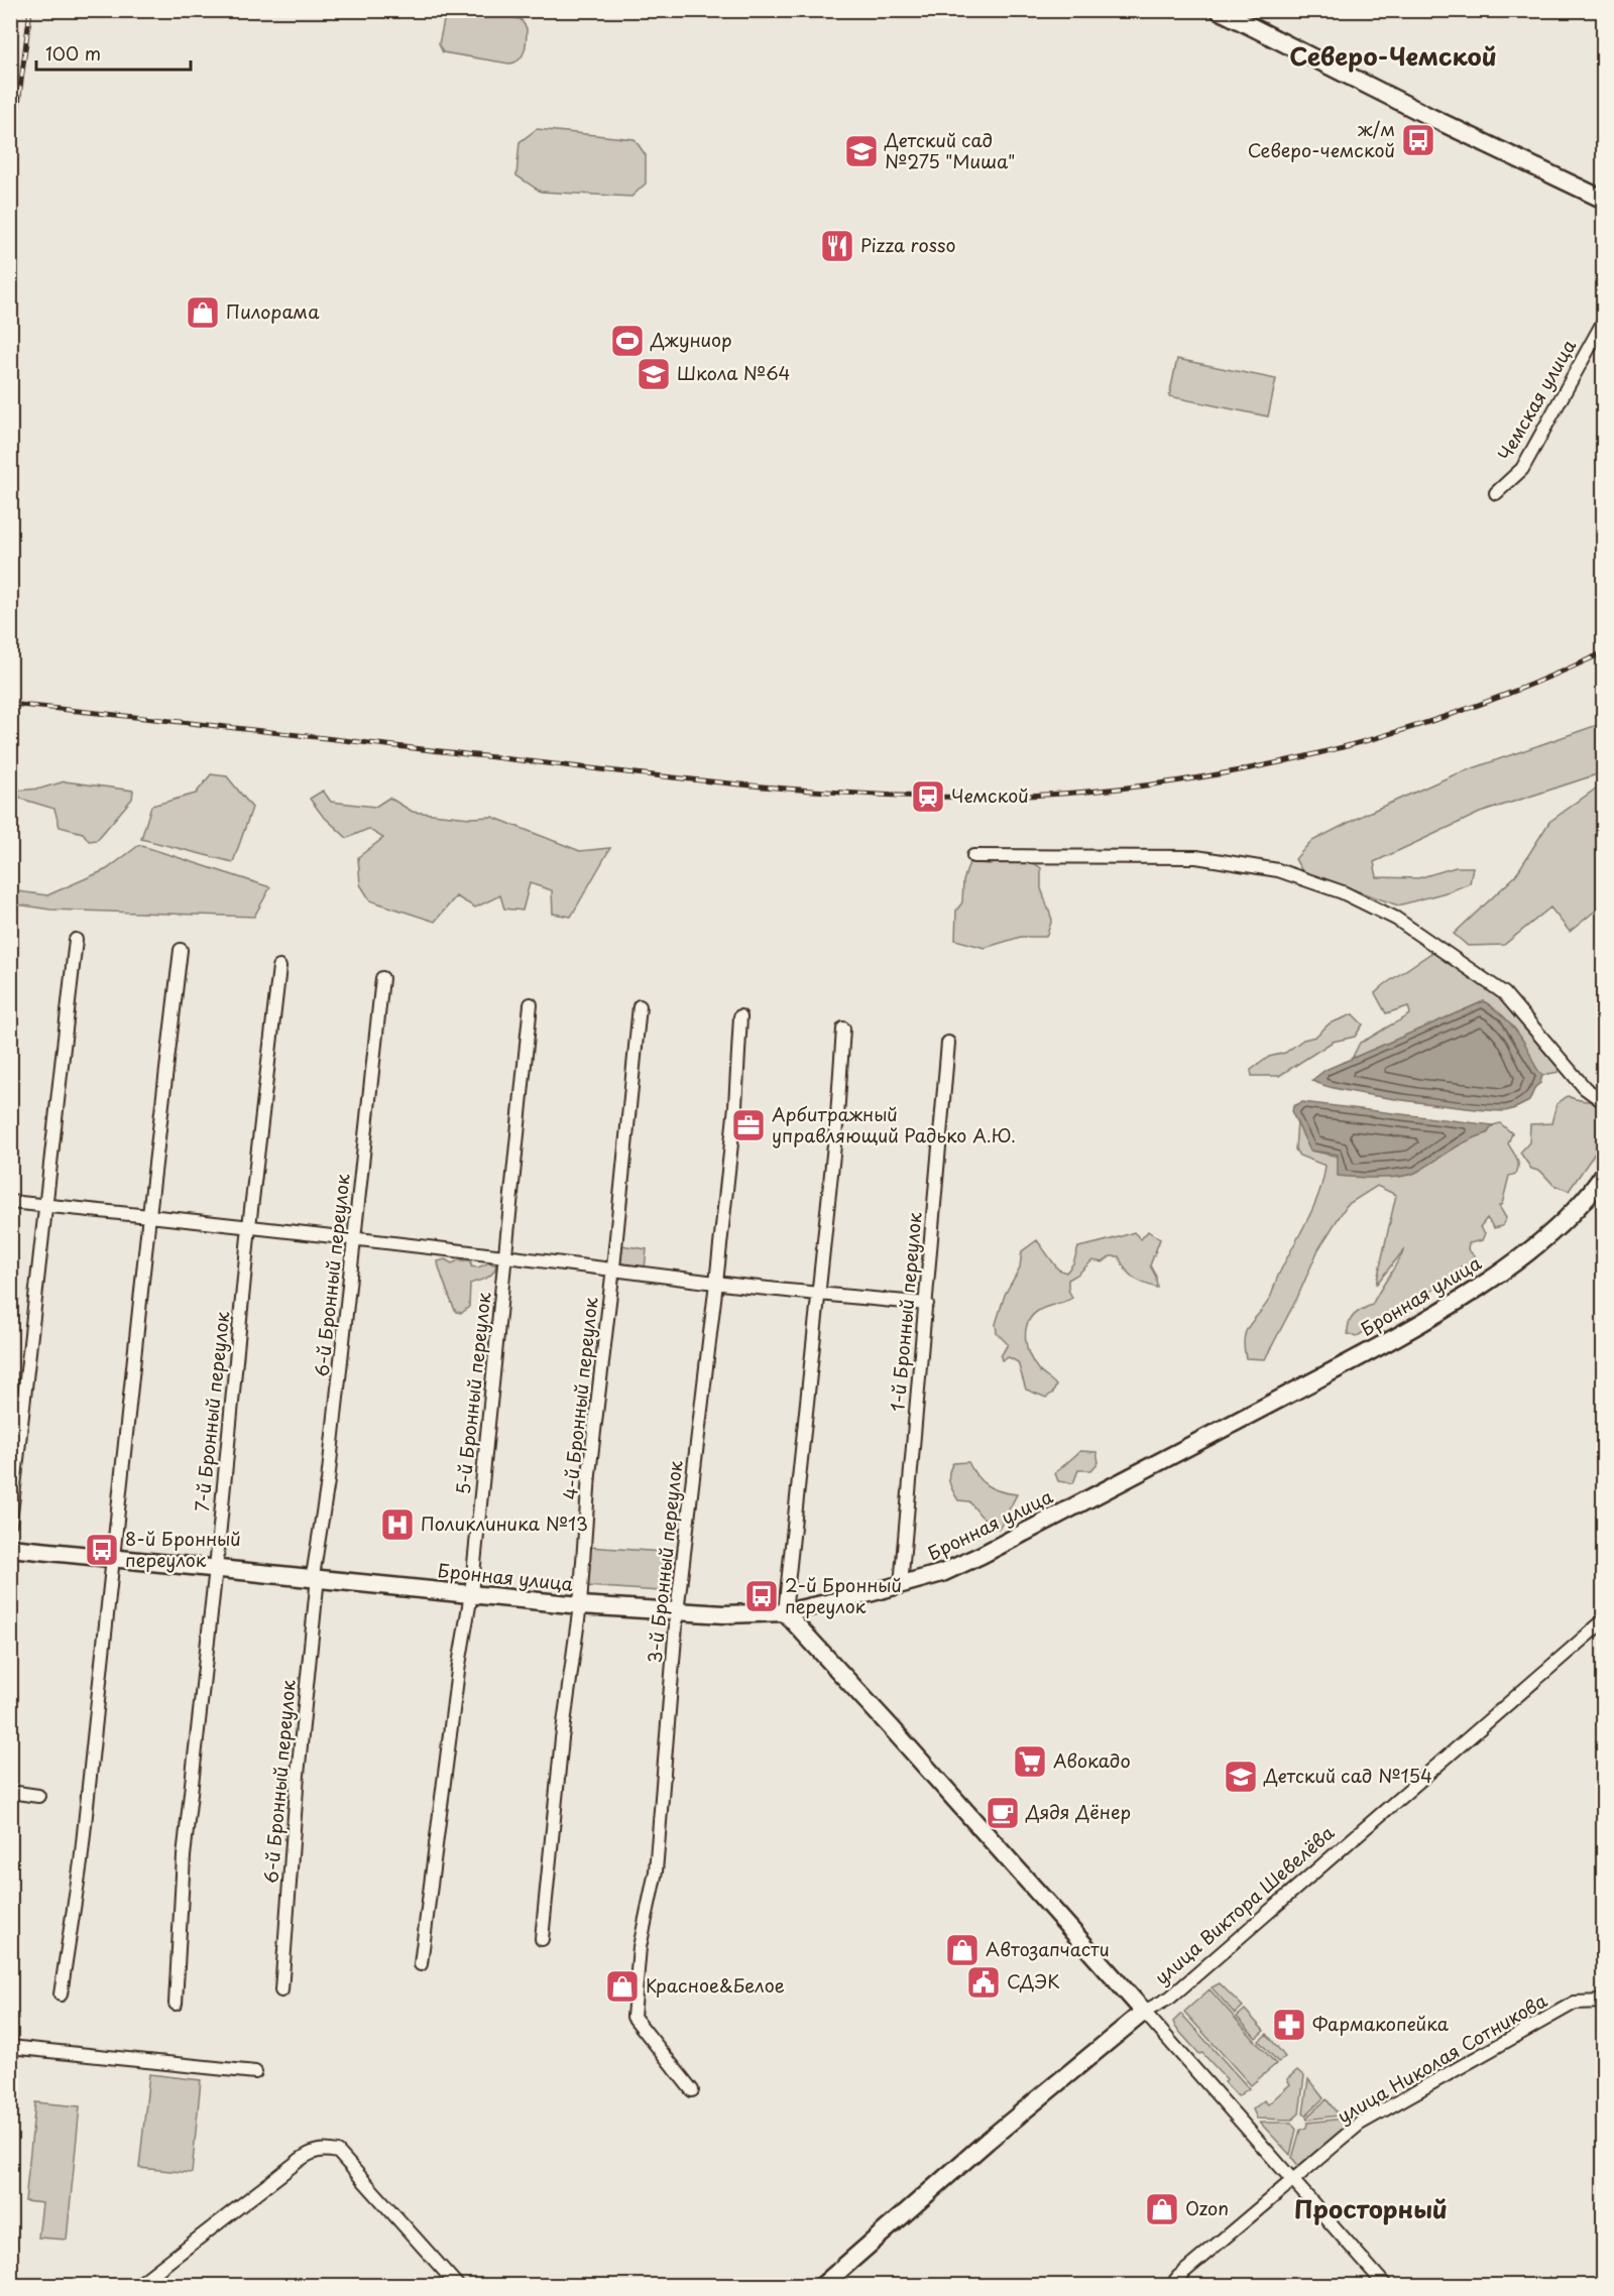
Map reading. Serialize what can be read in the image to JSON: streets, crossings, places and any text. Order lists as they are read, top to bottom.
{
  "streets": {
    "street": [
      "Чемская улица",
      "6-й Бронный переулок",
      "Бронная улица",
      "1-й Бронный переулок",
      "5-й Бронный переулок",
      "4-й Бронный переулок",
      "7-й Бронный переулок",
      "3-й Бронный переулок",
      "улица Виктора Шевелёва",
      "улица Николая Сотникова"
    ]
  },
  "crossings": [
    ["6-й Бронный переулок", "Бронная улица"],
    ["Бронная улица", "1-й Бронный переулок"],
    ["Бронная улица", "5-й Бронный переулок"],
    ["Бронная улица", "4-й Бронный переулок"],
    ["Бронная улица", "7-й Бронный переулок"],
    ["Бронная улица", "3-й Бронный переулок"]
  ],
  "districts": ["Северо-Чемской", "Просторный"],
  "places": {
    "bus stop": ["ж/м Северо-чемской", "8-й Бронный переулок", "2-й Бронный переулок"],
    "school or university": ["Детский сад №275 \"Миша\"", "Школа №64", "Детский сад №154"],
    "restaurant": ["Pizza rosso"],
    "shop": [
      "Пилорама",
      "Автозапчасти",
      "Красное&Белое",
      "Ozon"
    ],
    "sports": ["Джуниор"],
    "station": ["Чемской"],
    "office": ["Арбитражный управляющий Радько А.Ю."],
    "hospital": ["Поликлиника №13"],
    "supermarket": ["Авокадо"],
    "cafe": ["Дядя Дёнер"],
    "public building": ["СДЭК"],
    "pharmacy": ["Фармакопейка"]
  },
  "scale_bar": "100 m"
}
